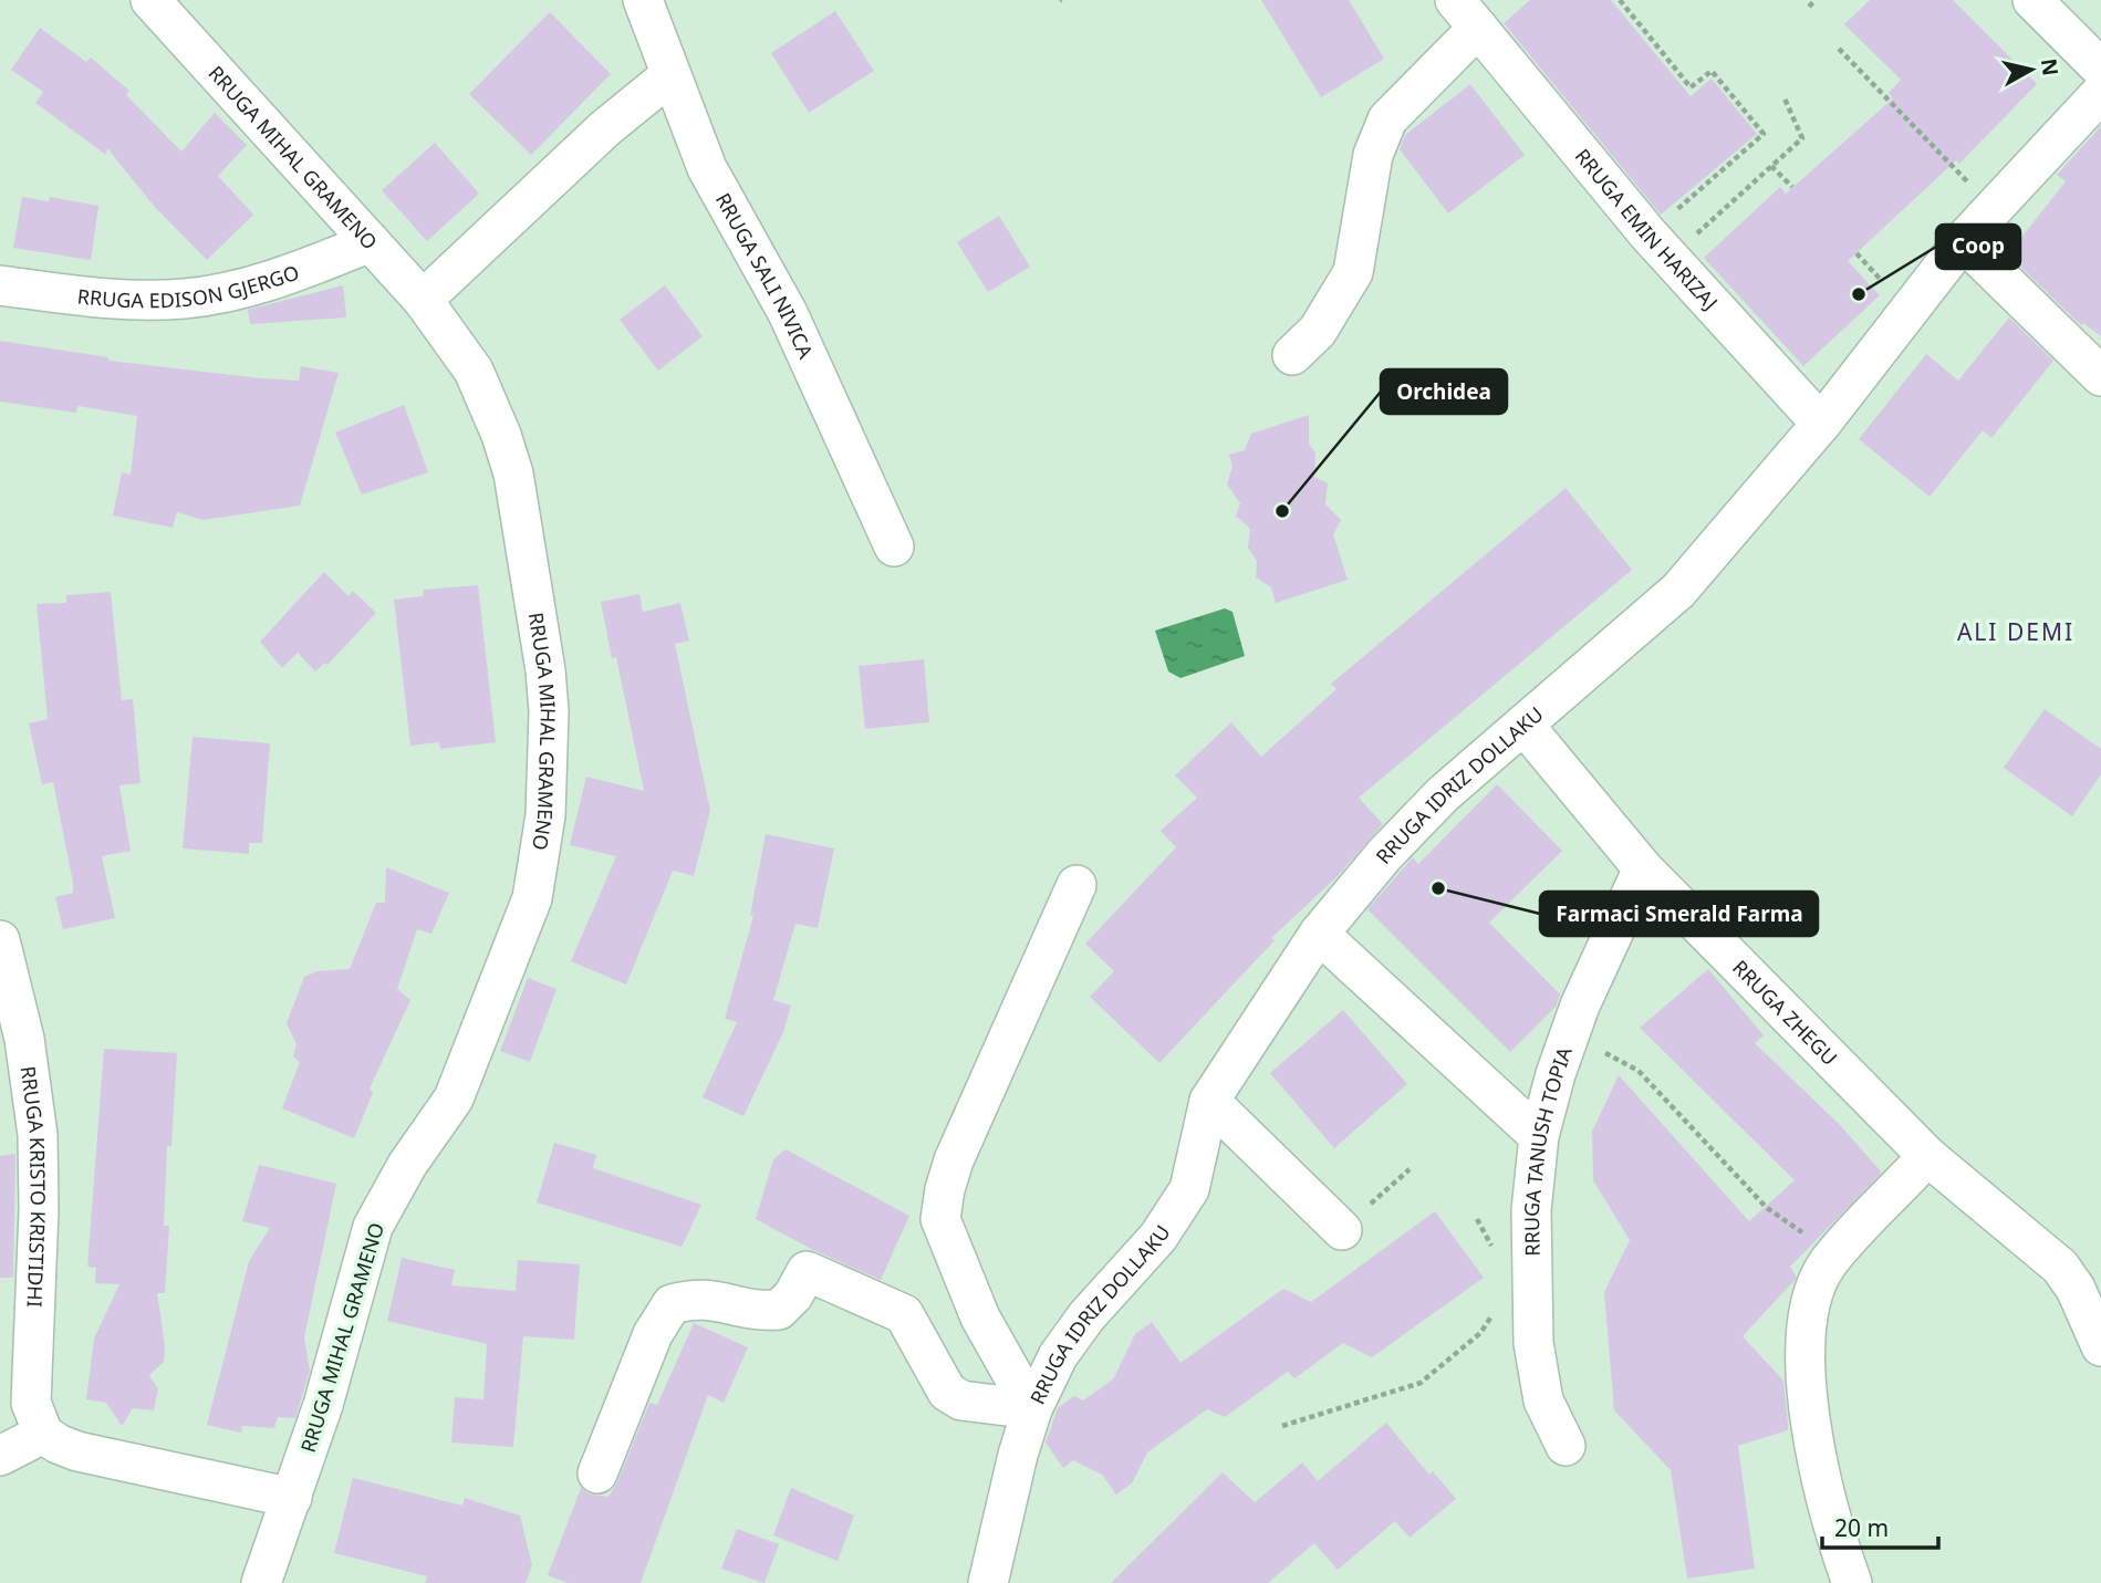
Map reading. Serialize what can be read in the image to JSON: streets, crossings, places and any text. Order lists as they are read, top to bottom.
{
  "streets": {
    "street": [
      "RRUGA MIHAL GRAMENO",
      "RRUGA EMIN HARIZAJ",
      "RRUGA SALI NIVICA",
      "RRUGA EDISON GJERGO",
      "RRUGA IDRIZ DOLLAKU",
      "RRUGA ZHEGU",
      "RRUGA TANUSH TOPIA",
      "RRUGA KRISTO KRISTIDHI"
    ]
  },
  "crossings": [
    ["RRUGA MIHAL GRAMENO", "RRUGA EDISON GJERGO"],
    ["RRUGA EMIN HARIZAJ", "RRUGA IDRIZ DOLLAKU"],
    ["RRUGA IDRIZ DOLLAKU", "RRUGA ZHEGU"],
    ["RRUGA ZHEGU", "RRUGA TANUSH TOPIA"]
  ],
  "districts": ["ALI DEMI"],
  "places": ["Coop", "Orchidea", "Farmaci Smerald Farma"],
  "scale_bar": "20 m",
  "north": "right"
}
